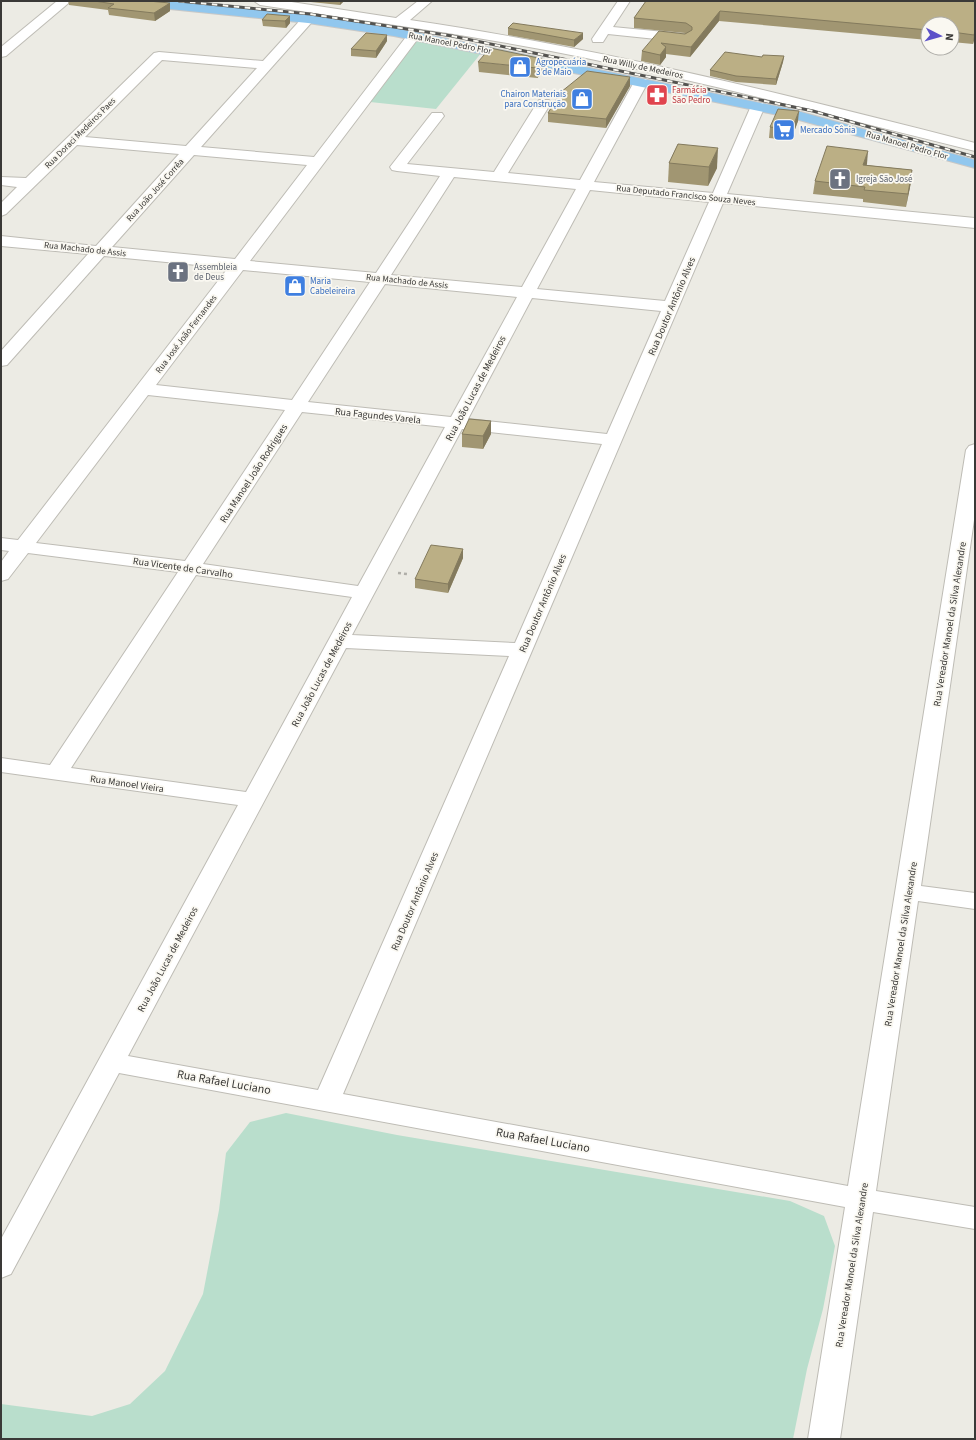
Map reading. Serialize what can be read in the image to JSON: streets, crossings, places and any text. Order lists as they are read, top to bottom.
{
  "streets": {
    "main road": ["Rua Manoel Pedro Flor"],
    "street": [
      "Rua Willy de Medeiros",
      "Rua Doraci Medeiros Paes",
      "Rua João José Corrêa",
      "Rua Deputado Francisco Souza Neves",
      "Rua Machado de Assis",
      "Rua Doutor Antônio Alves",
      "Rua José João Fernandes",
      "Rua João Lucas de Medeiros",
      "Rua Fagundes Varela",
      "Rua Manoel João Rodrigues",
      "Rua Vicente de Carvalho",
      "Rua Vereador Manoel da Silva Alexandre",
      "Rua Manoel Vieira",
      "Rua Rafael Luciano"
    ]
  },
  "crossings": [
    ["Rua Manoel Pedro Flor", "Rua João José Corrêa"],
    ["Rua Manoel Pedro Flor", "Rua Doutor Antônio Alves"],
    ["Rua Manoel Pedro Flor", "Rua José João Fernandes"],
    ["Rua Manoel Pedro Flor", "Rua João Lucas de Medeiros"],
    ["Rua Doraci Medeiros Paes", "Rua João José Corrêa"],
    ["Rua João José Corrêa", "Rua Machado de Assis"],
    ["Rua Deputado Francisco Souza Neves", "Rua Doutor Antônio Alves"],
    ["Rua Deputado Francisco Souza Neves", "Rua João Lucas de Medeiros"],
    ["Rua Deputado Francisco Souza Neves", "Rua Manoel João Rodrigues"],
    ["Rua Machado de Assis", "Rua Doutor Antônio Alves"],
    ["Rua Machado de Assis", "Rua José João Fernandes"],
    ["Rua Machado de Assis", "Rua João Lucas de Medeiros"],
    ["Rua Machado de Assis", "Rua Manoel João Rodrigues"],
    ["Rua Doutor Antônio Alves", "Rua Fagundes Varela"],
    ["Rua Doutor Antônio Alves", "Rua Rafael Luciano"],
    ["Rua José João Fernandes", "Rua Fagundes Varela"],
    ["Rua José João Fernandes", "Rua Vicente de Carvalho"],
    ["Rua João Lucas de Medeiros", "Rua Fagundes Varela"],
    ["Rua João Lucas de Medeiros", "Rua Vicente de Carvalho"],
    ["Rua João Lucas de Medeiros", "Rua Manoel Vieira"],
    ["Rua João Lucas de Medeiros", "Rua Rafael Luciano"],
    ["Rua Fagundes Varela", "Rua Manoel João Rodrigues"],
    ["Rua Manoel João Rodrigues", "Rua Vicente de Carvalho"],
    ["Rua Manoel João Rodrigues", "Rua Manoel Vieira"],
    ["Rua Vereador Manoel da Silva Alexandre", "Rua Rafael Luciano"]
  ],
  "places": {
    "shop": ["Agropecuária 3 de Maio", "Chairon Materiais para Construção", "Maria Cabeleireira"],
    "pharmacy": ["Farmácia São Pedro"],
    "supermarket": ["Mercado Sônia"],
    "church": ["Igreja São José", "Assembleia de Deus"]
  },
  "north": "right"
}
